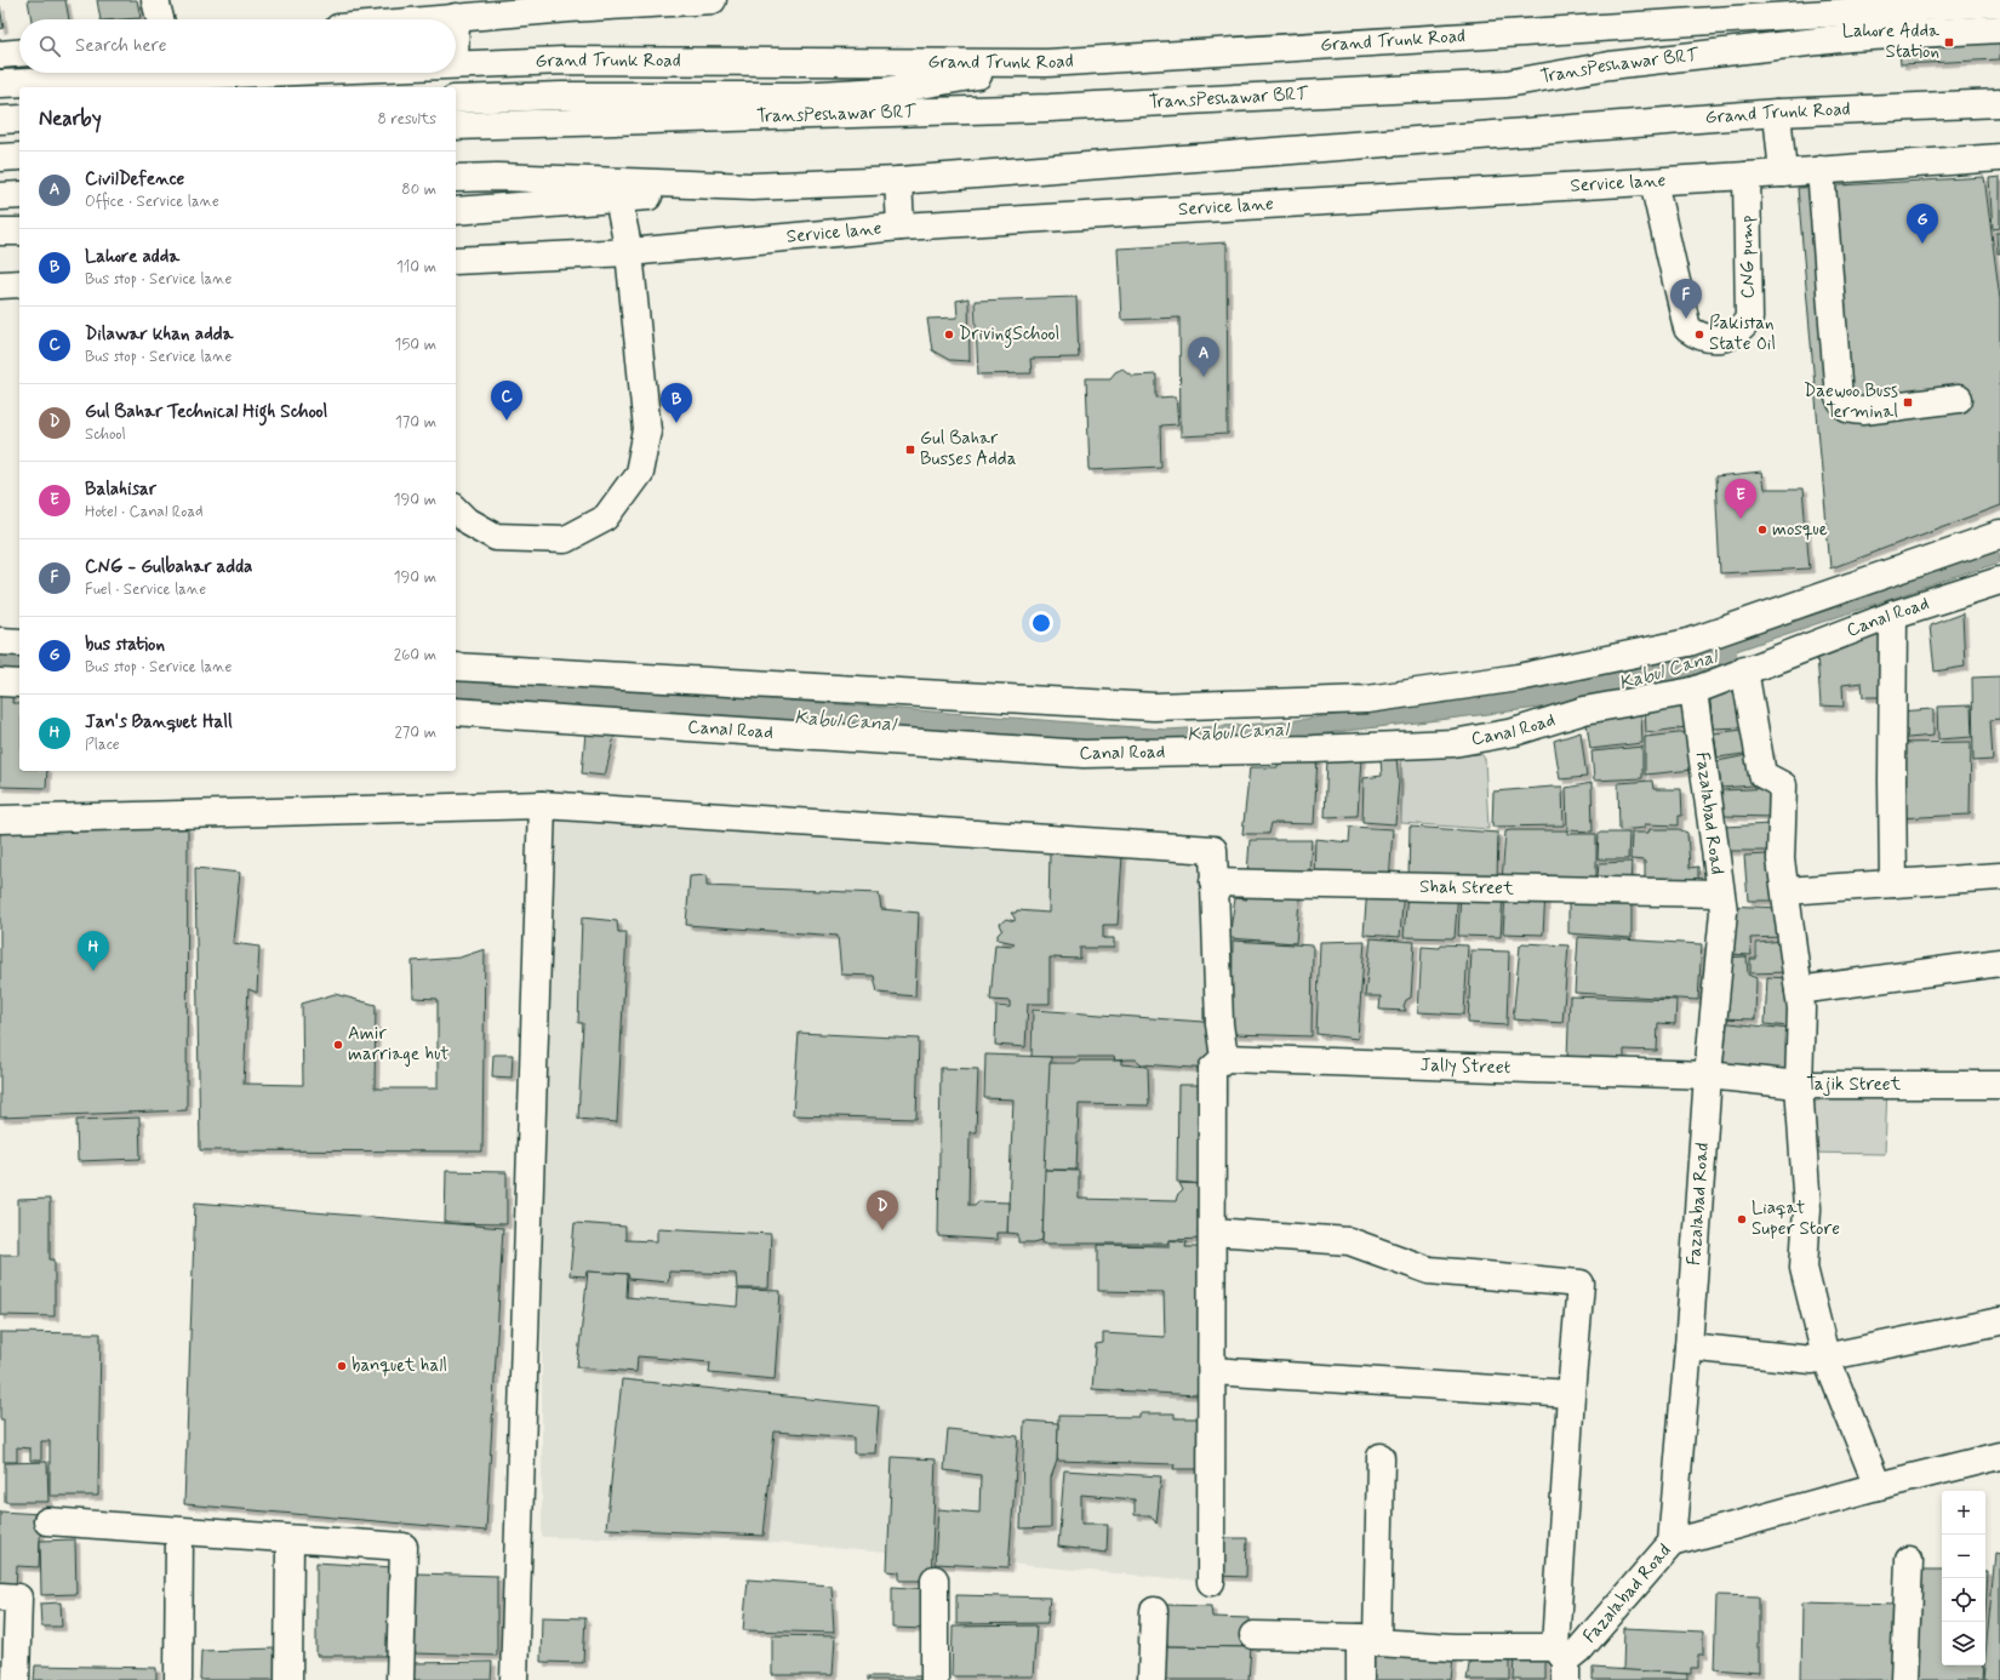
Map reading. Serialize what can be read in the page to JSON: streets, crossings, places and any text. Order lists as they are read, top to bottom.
{
  "streets": {
    "main road": [
      "Grand Trunk Road",
      "TransPeshawar BRT",
      "Service lane",
      "CNG pump",
      "Canal Road",
      "Fazalabad Road",
      "Shah Street",
      "Jally Street",
      "Tajik Street"
    ]
  },
  "crossings": [
    ["Service lane", "CNG pump"],
    ["Canal Road", "Fazalabad Road"],
    ["Fazalabad Road", "Shah Street"],
    ["Fazalabad Road", "Jally Street"],
    ["Fazalabad Road", "Tajik Street"],
    ["Jally Street", "Tajik Street"]
  ],
  "water": ["Kabul Canal"],
  "places": {
    "transit": ["Lahore Adda Station", "Daewoo Buss Terminal", "Gul Bahar Busses Adda"],
    "other": [
      "DrivingSchool",
      "Pakistan State Oil",
      "mosque",
      "Amir marriage hut",
      "Liaqat Super Store",
      "banquet hall"
    ]
  },
  "page": {
    "search": "Search here",
    "heading": ["Nearby", "8 results"],
    "list": [
      {
        "mark": "A",
        "name": "CivilDefence",
        "note": "Office · Service lane",
        "value": "80 m"
      },
      {
        "mark": "B",
        "name": "Lahore adda",
        "note": "Bus stop · Service lane",
        "value": "110 m"
      },
      {
        "mark": "C",
        "name": "Dilawar khan adda",
        "note": "Bus stop · Service lane",
        "value": "150 m"
      },
      {
        "mark": "D",
        "name": "Gul Bahar Technical High School",
        "note": "School",
        "value": "170 m"
      },
      {
        "mark": "E",
        "name": "Balahisar",
        "note": "Hotel · Canal Road",
        "value": "190 m"
      },
      {
        "mark": "F",
        "name": "CNG - Gulbahar adda",
        "note": "Fuel · Service lane",
        "value": "190 m"
      },
      {
        "mark": "G",
        "name": "bus station",
        "note": "Bus stop · Service lane",
        "value": "260 m"
      },
      {
        "mark": "H",
        "name": "Jan's Banquet Hall",
        "note": "Place",
        "value": "270 m"
      }
    ],
    "pins": [
      "G",
      "F",
      "A",
      "C",
      "B",
      "E",
      "H",
      "D"
    ],
    "map_buttons": ["+", "−"]
  }
}
